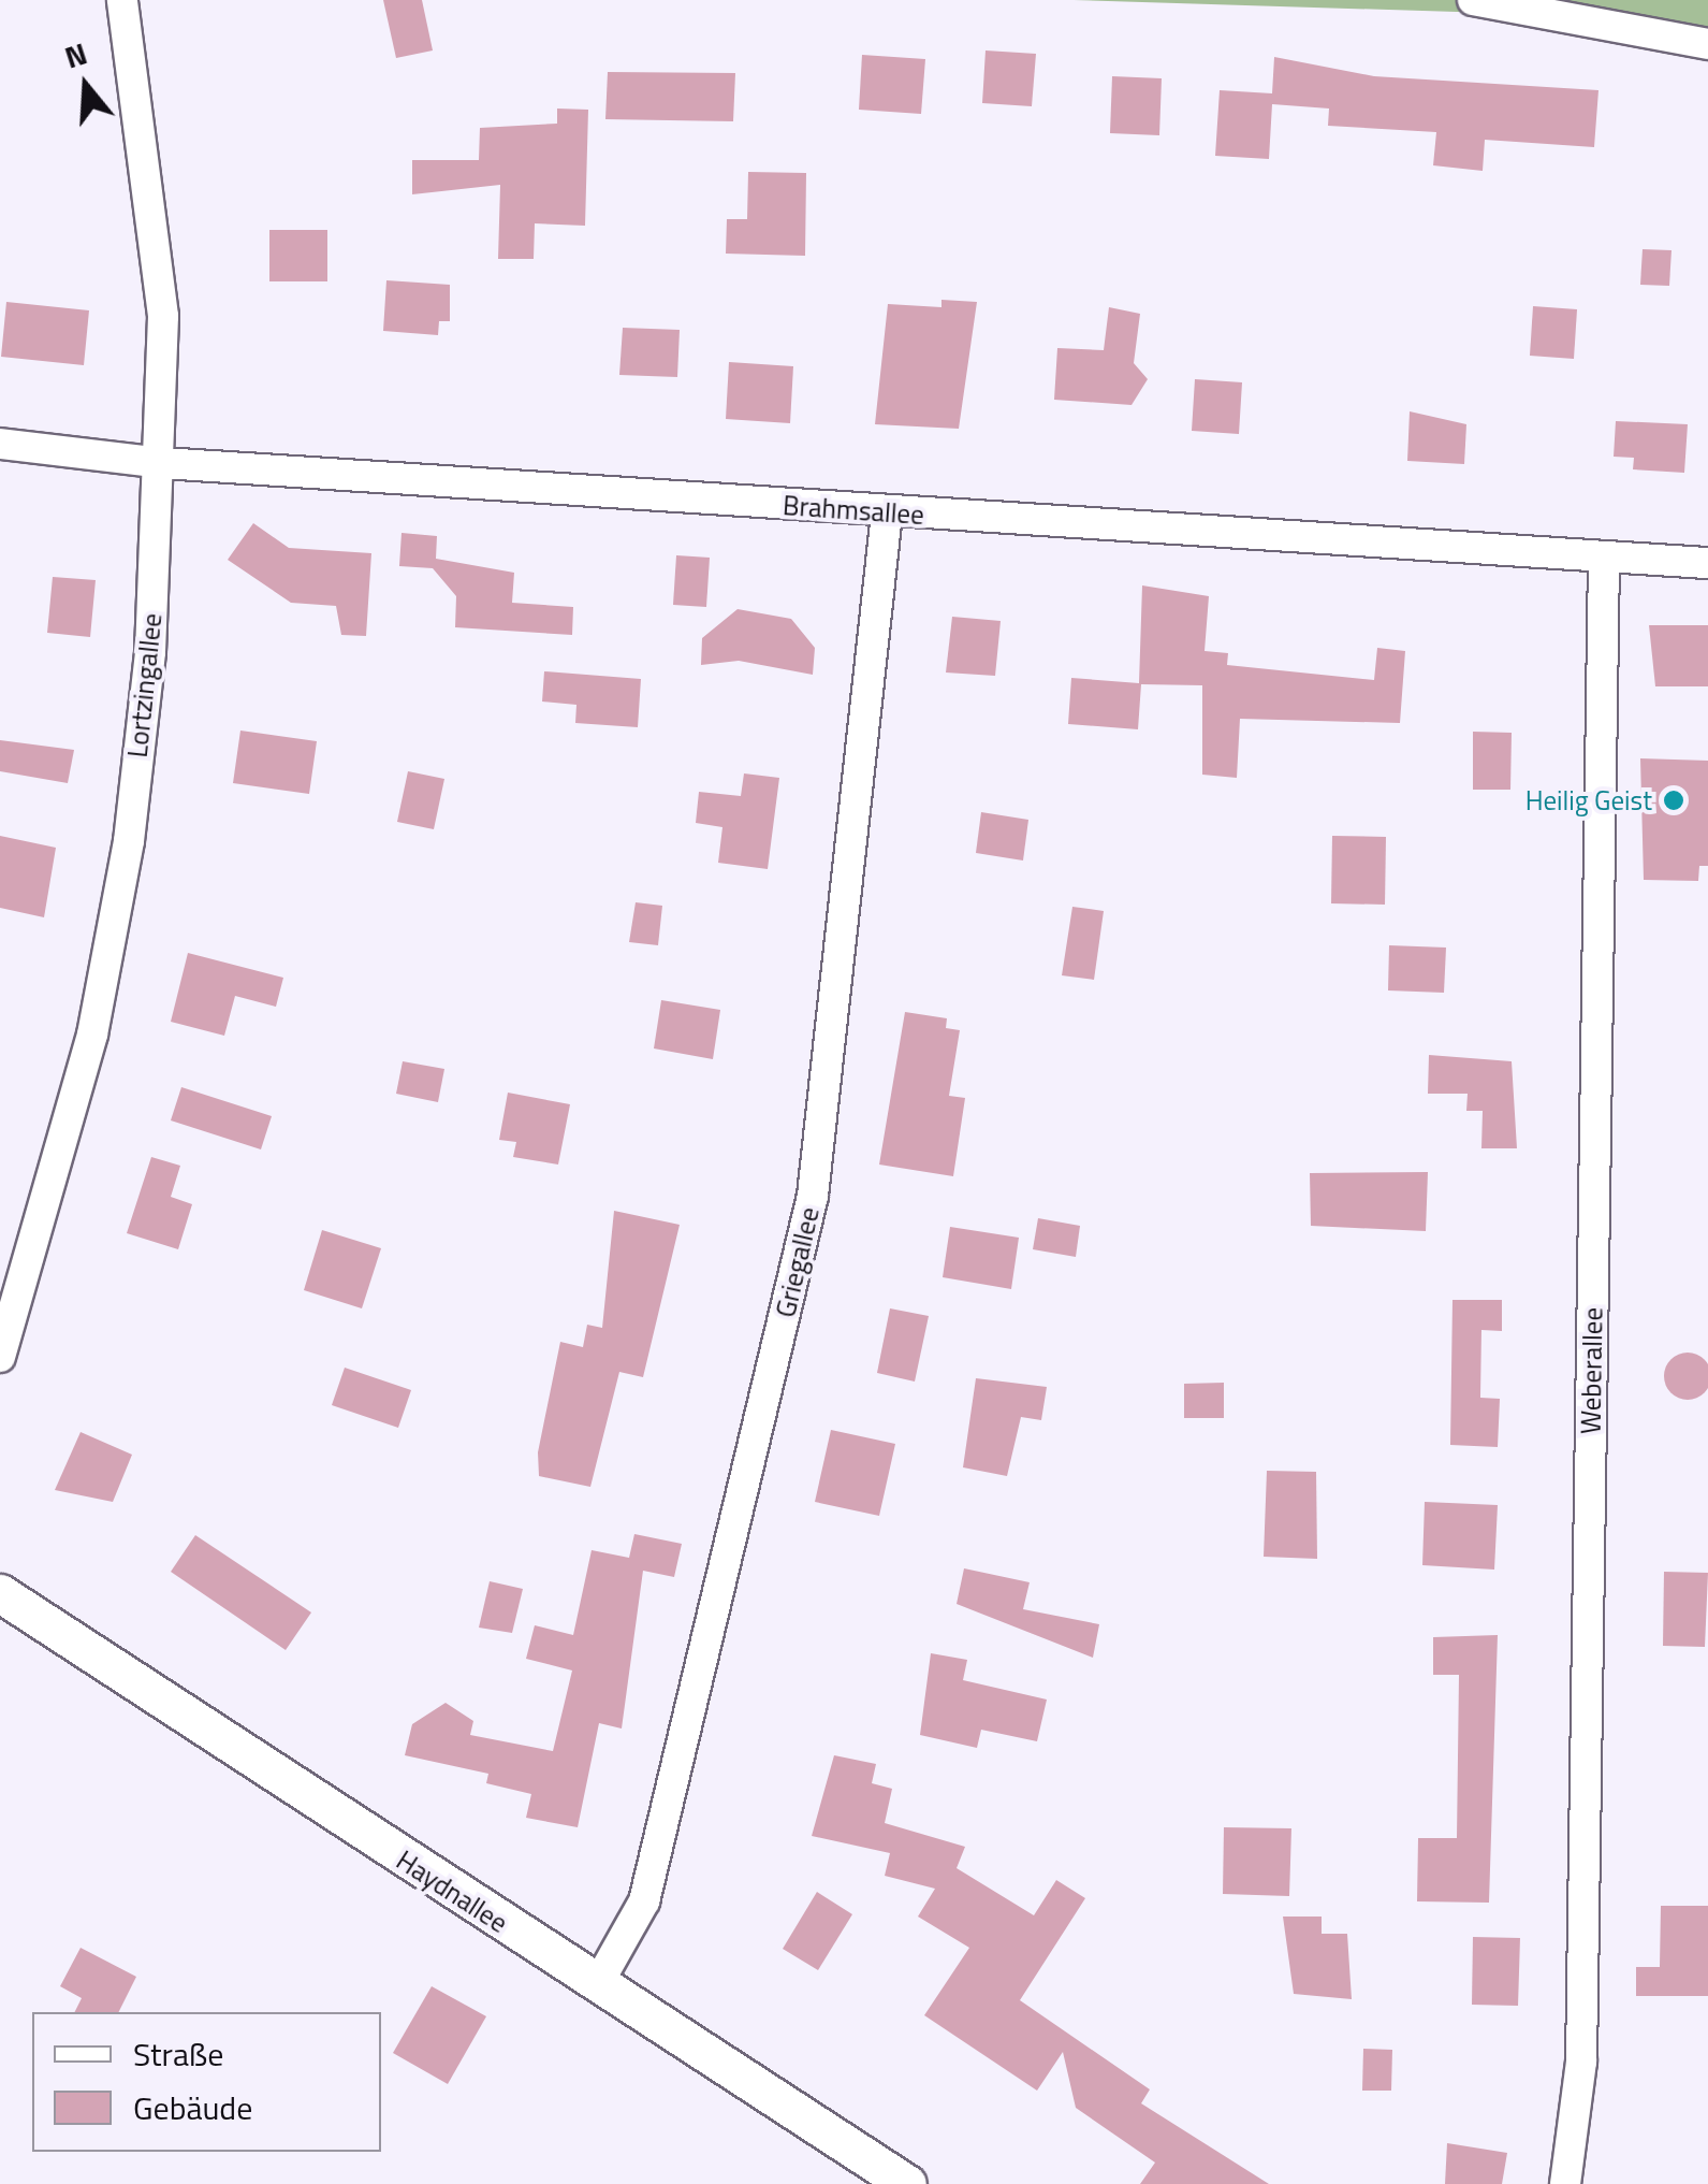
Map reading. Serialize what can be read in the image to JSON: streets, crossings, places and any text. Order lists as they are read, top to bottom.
{
  "streets": {
    "street": [
      "Brahmsallee",
      "Lortzingallee",
      "Griegallee",
      "Weberallee",
      "Haydnallee"
    ]
  },
  "crossings": [
    ["Brahmsallee", "Lortzingallee"],
    ["Brahmsallee", "Griegallee"],
    ["Brahmsallee", "Weberallee"],
    ["Griegallee", "Haydnallee"]
  ],
  "places": ["Heilig Geist"],
  "legend": ["Straße", "Gebäude"],
  "north": "top"
}
